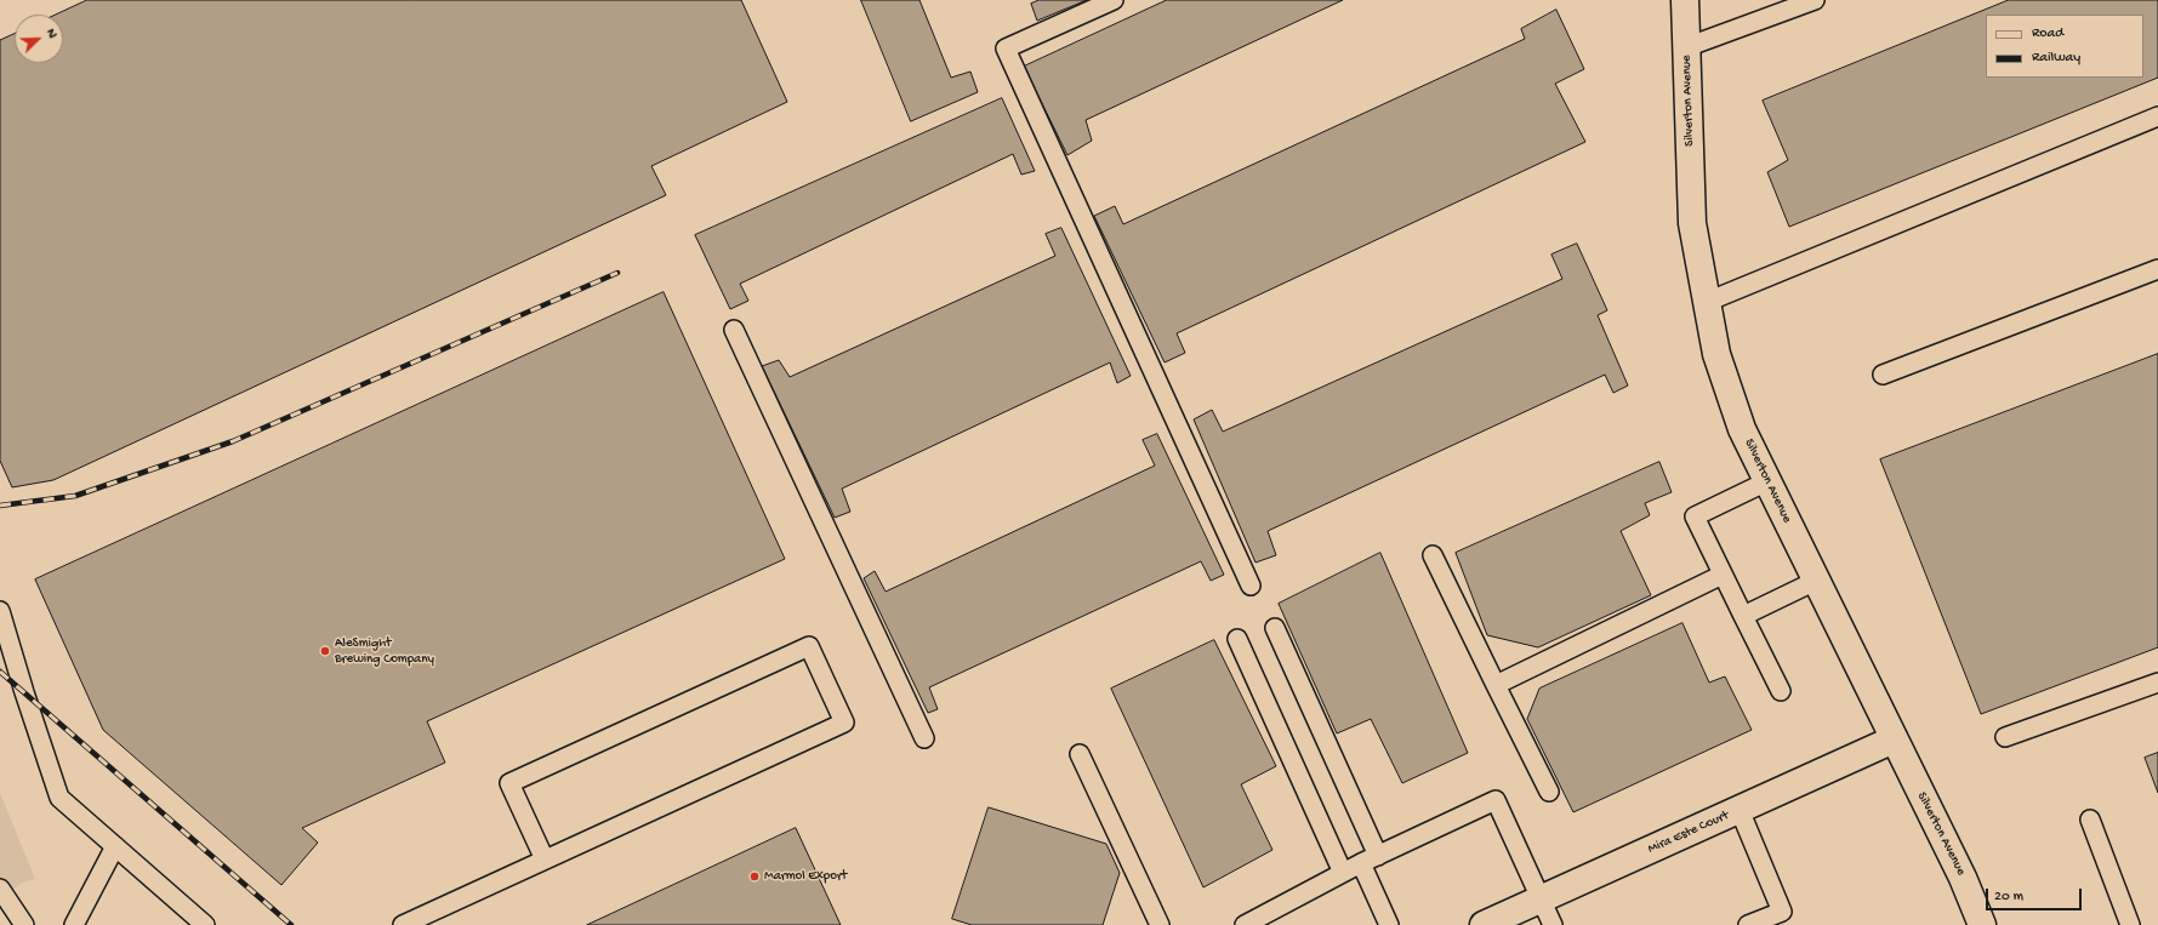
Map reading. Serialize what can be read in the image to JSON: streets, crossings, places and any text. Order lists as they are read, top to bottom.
{
  "streets": {
    "street": ["Silverton Avenue", "Mira Este Court"]
  },
  "crossings": [
    ["Silverton Avenue", "Mira Este Court"]
  ],
  "places": ["AleSmight Brewing Company", "Marmol Export"],
  "legend": ["Road", "Railway"],
  "scale_bar": "20 m",
  "north": "top right"
}
